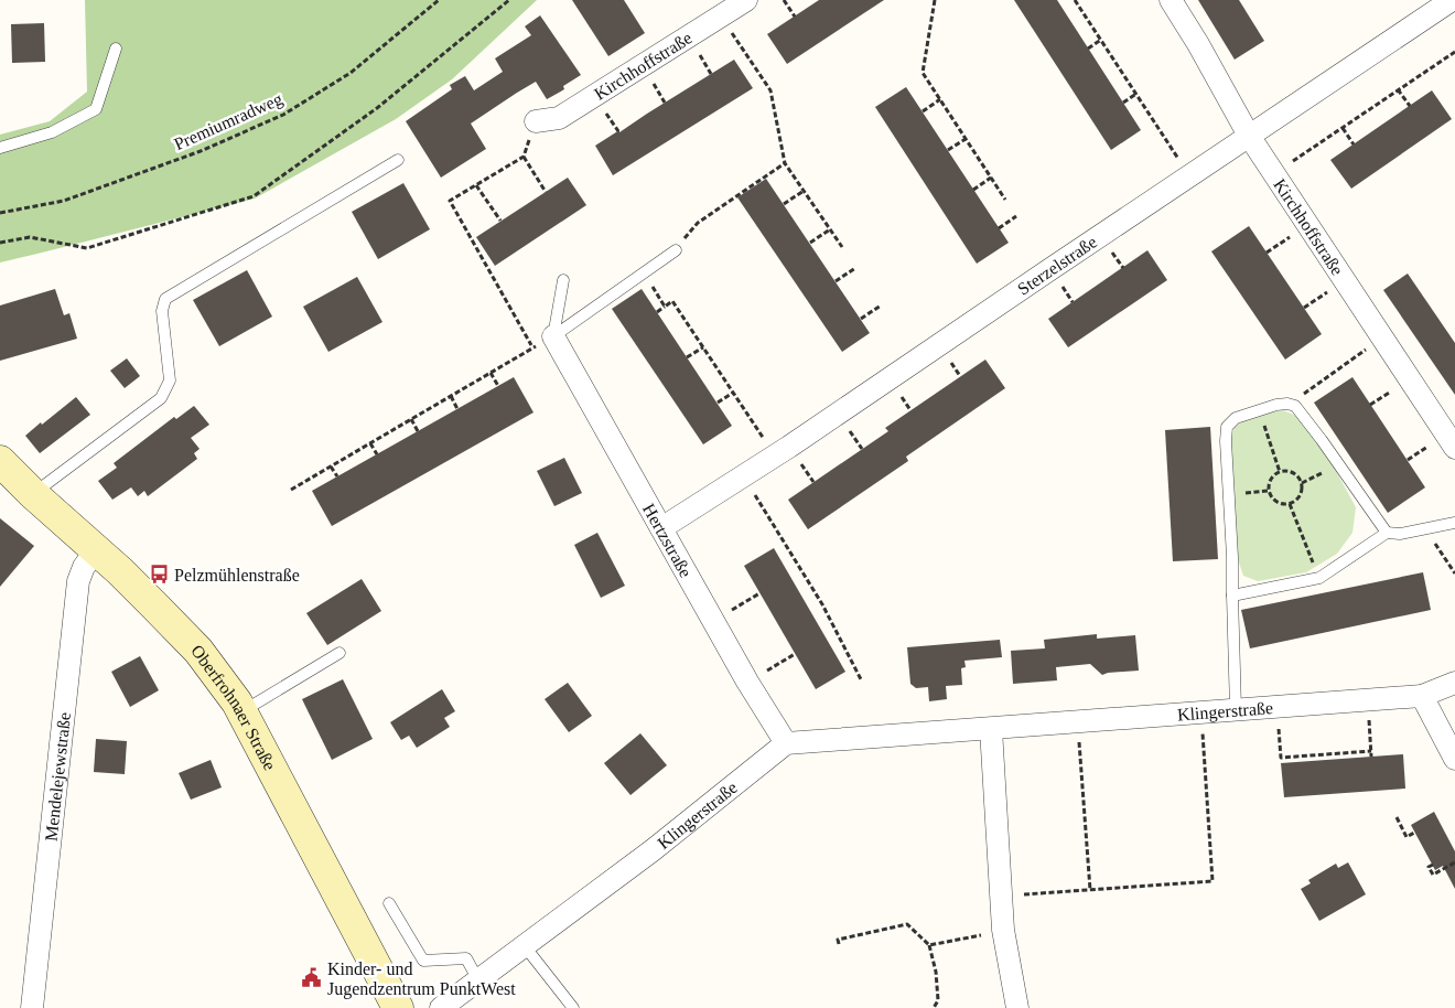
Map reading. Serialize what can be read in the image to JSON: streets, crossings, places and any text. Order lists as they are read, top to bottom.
{
  "streets": {
    "main road": ["Oberfrohnaer Straße"],
    "street": [
      "Kirchhoffstraße",
      "Sterzelstraße",
      "Hertzstraße",
      "Klingerstraße",
      "Mendelejewstraße"
    ],
    "path": ["Premiumradweg"]
  },
  "crossings": [
    ["Kirchhoffstraße", "Sterzelstraße"],
    ["Sterzelstraße", "Hertzstraße"],
    ["Hertzstraße", "Klingerstraße"],
    ["Oberfrohnaer Straße", "Mendelejewstraße"]
  ],
  "places": {
    "bus stop": ["Pelzmühlenstraße"],
    "public building": ["Kinder- und Jugendzentrum PunktWest"]
  }
}
